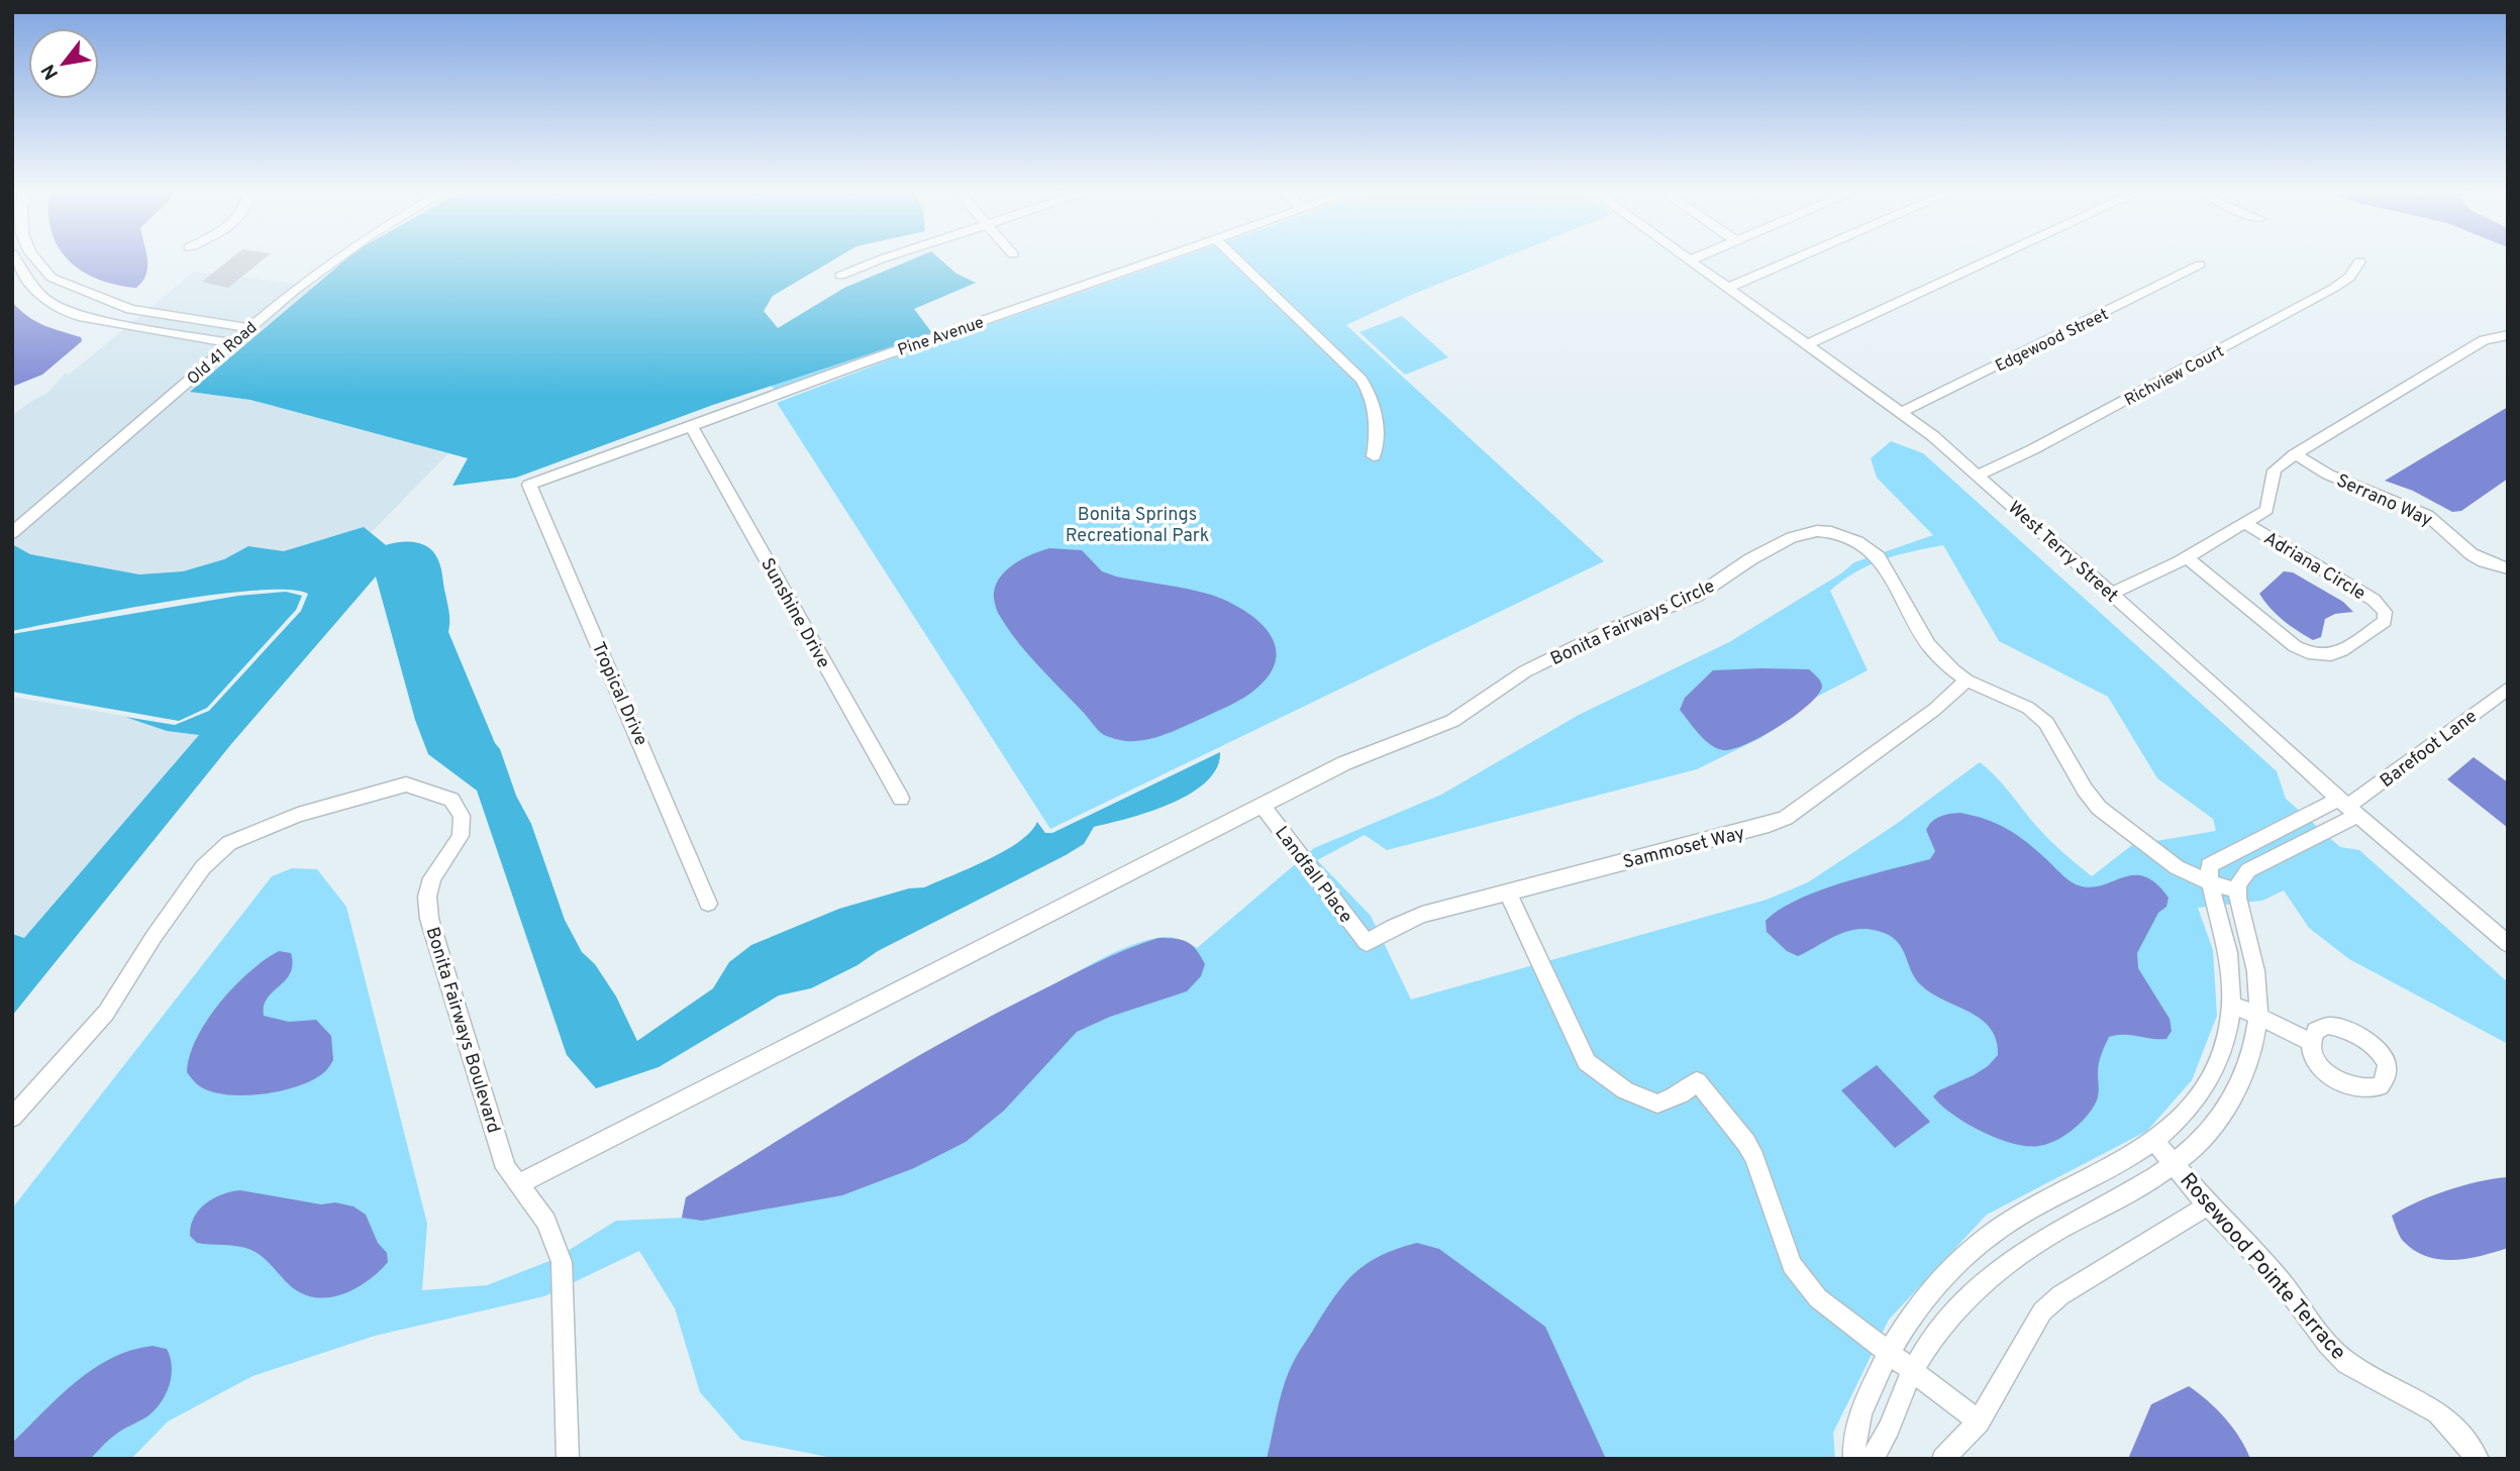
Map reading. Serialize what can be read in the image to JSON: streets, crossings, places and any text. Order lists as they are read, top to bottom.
{
  "streets": {
    "street": [
      "Pine Avenue",
      "Edgewood Street",
      "Old 41 Road",
      "Richview Court",
      "Serrano Way",
      "West Terry Street",
      "Adriana Circle",
      "Sunshine Drive",
      "Bonita Fairways Circle",
      "Tropical Drive",
      "Barefoot Lane",
      "Sammoset Way",
      "Landfall Place",
      "Bonita Fairways Boulevard",
      "Rosewood Pointe Terrace"
    ]
  },
  "crossings": [
    ["Pine Avenue", "Sunshine Drive"],
    ["Pine Avenue", "Tropical Drive"],
    ["Edgewood Street", "West Terry Street"],
    ["Richview Court", "West Terry Street"],
    ["West Terry Street", "Barefoot Lane"],
    ["Bonita Fairways Circle", "Sammoset Way"],
    ["Bonita Fairways Circle", "Landfall Place"],
    ["Bonita Fairways Circle", "Bonita Fairways Boulevard"],
    ["Sammoset Way", "Landfall Place"]
  ],
  "parks": ["Bonita Springs Recreational Park"],
  "north": "bottom left"
}
